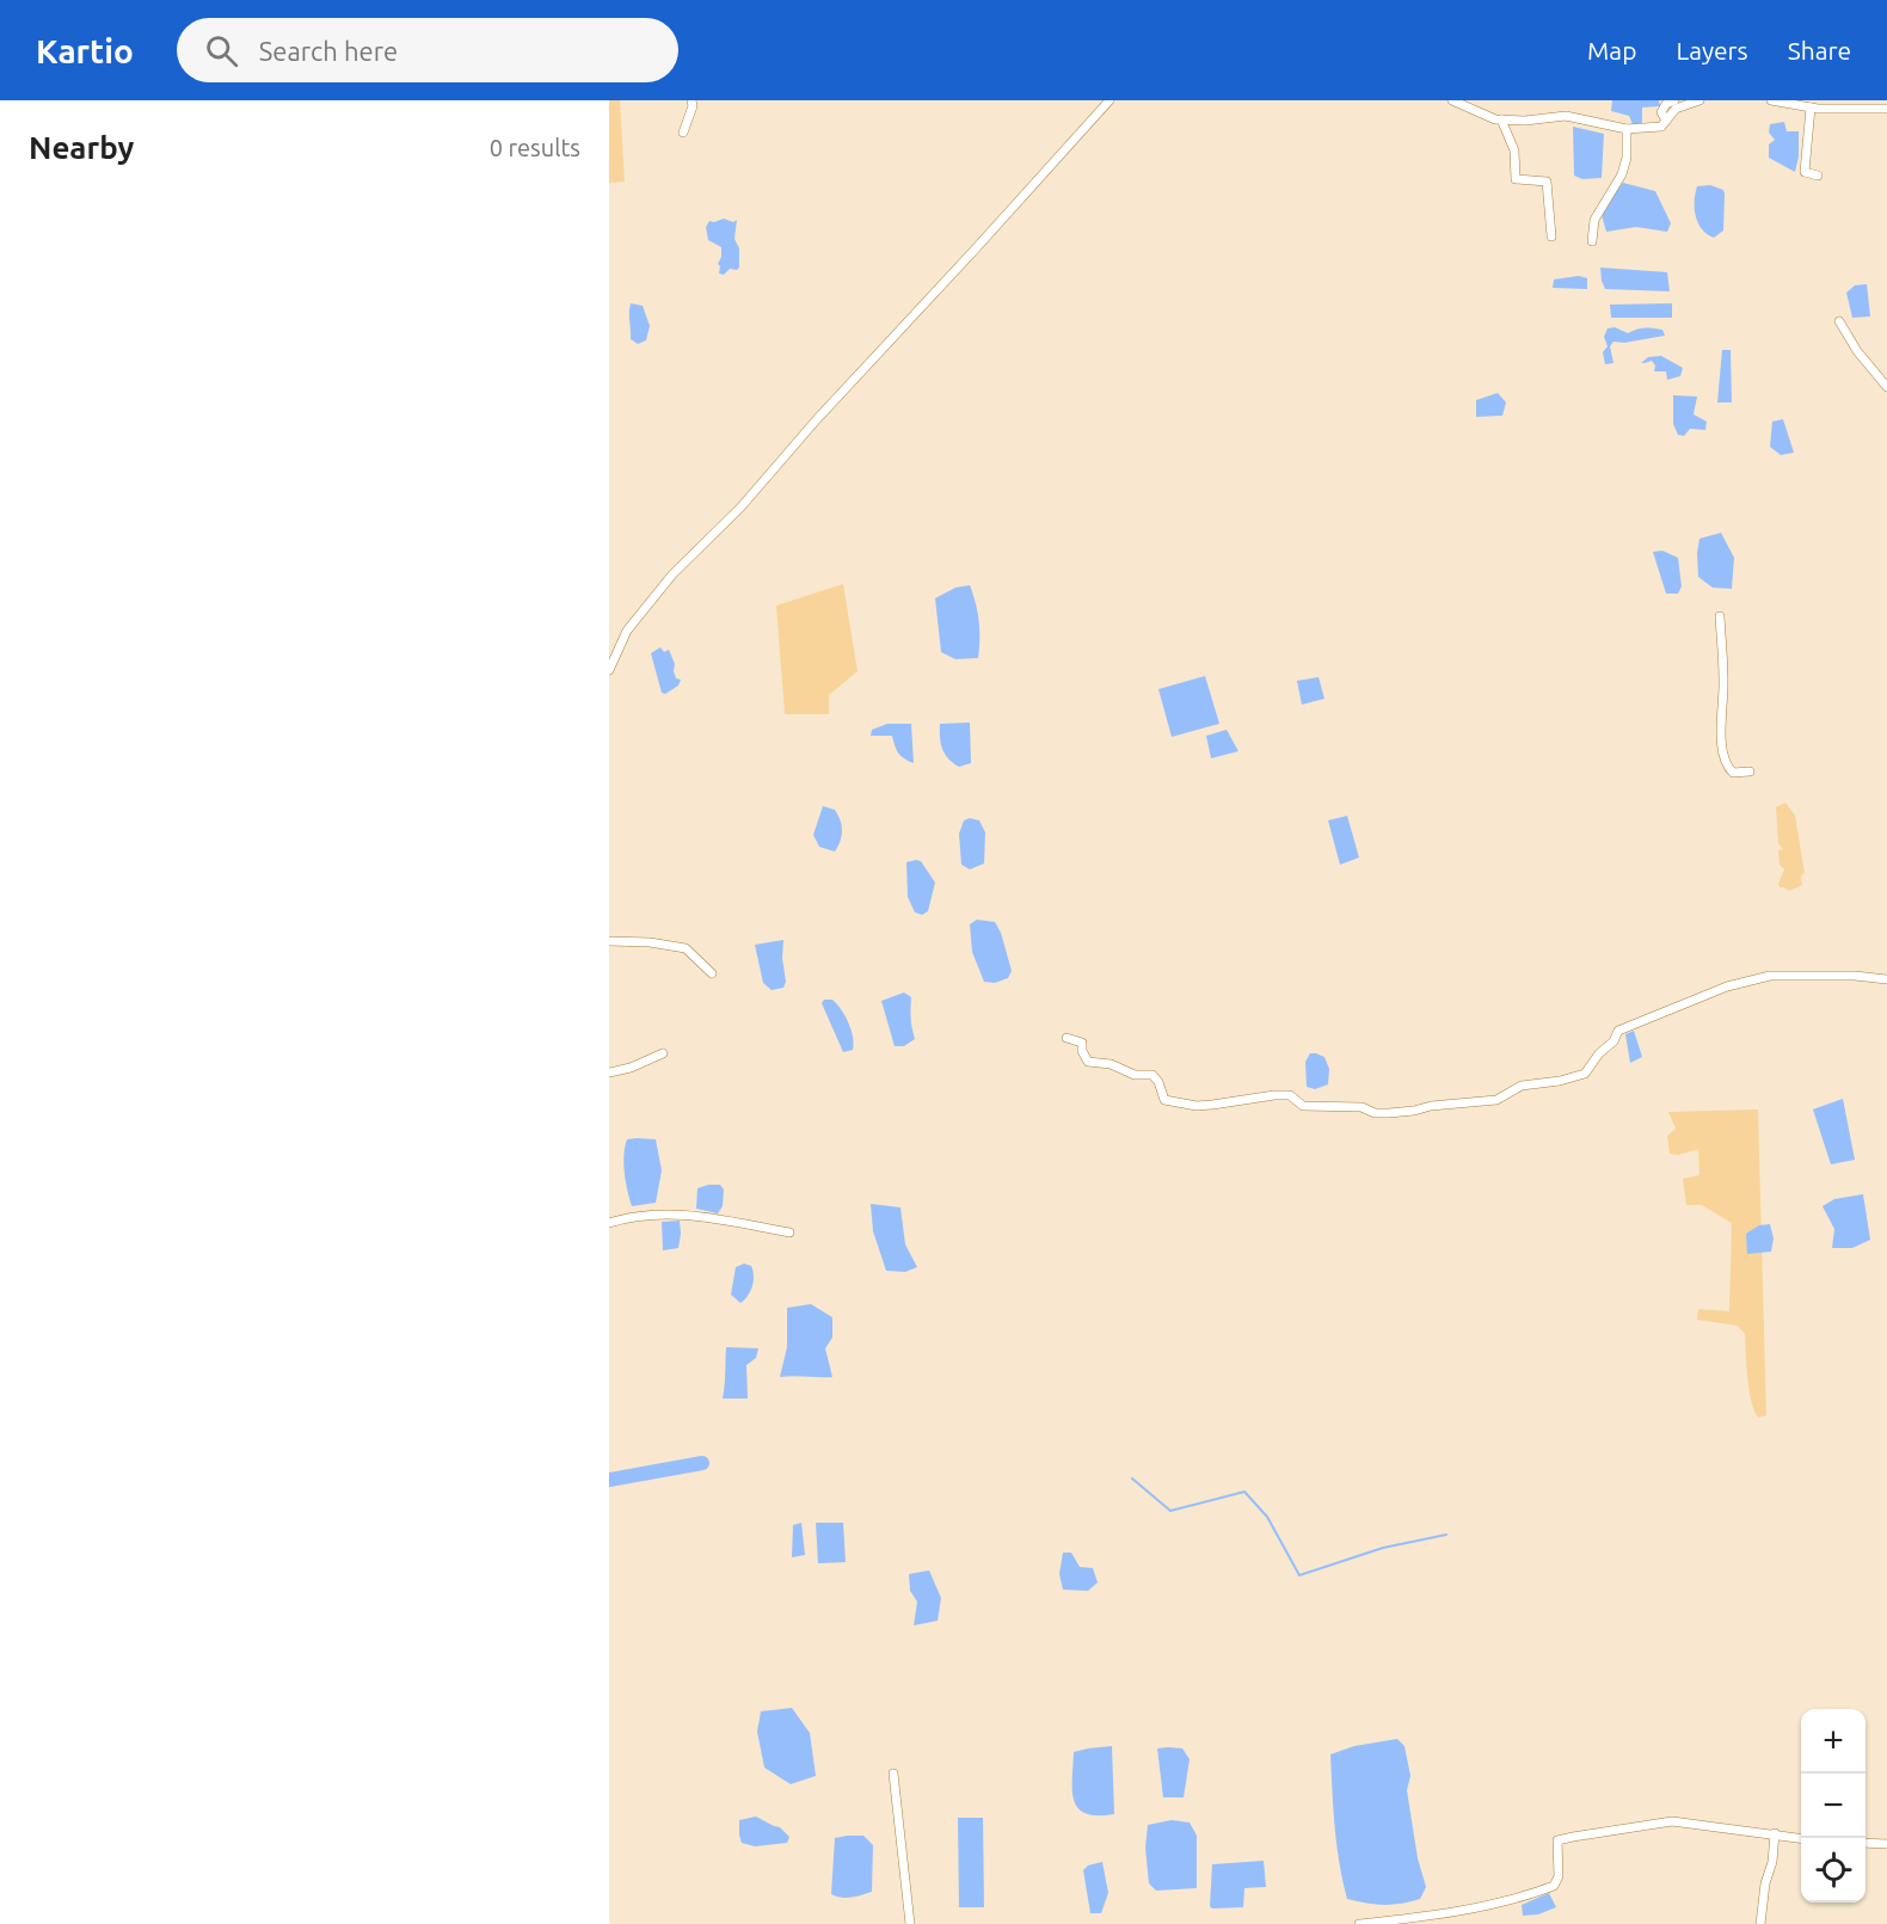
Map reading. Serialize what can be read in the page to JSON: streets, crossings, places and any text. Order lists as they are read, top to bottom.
{
  "page": {
    "header": "Kartio",
    "search": "Search here",
    "nav": ["Map", "Layers", "Share"],
    "heading": ["Nearby", "0 results"],
    "map_buttons": ["+", "−"]
  }
}
